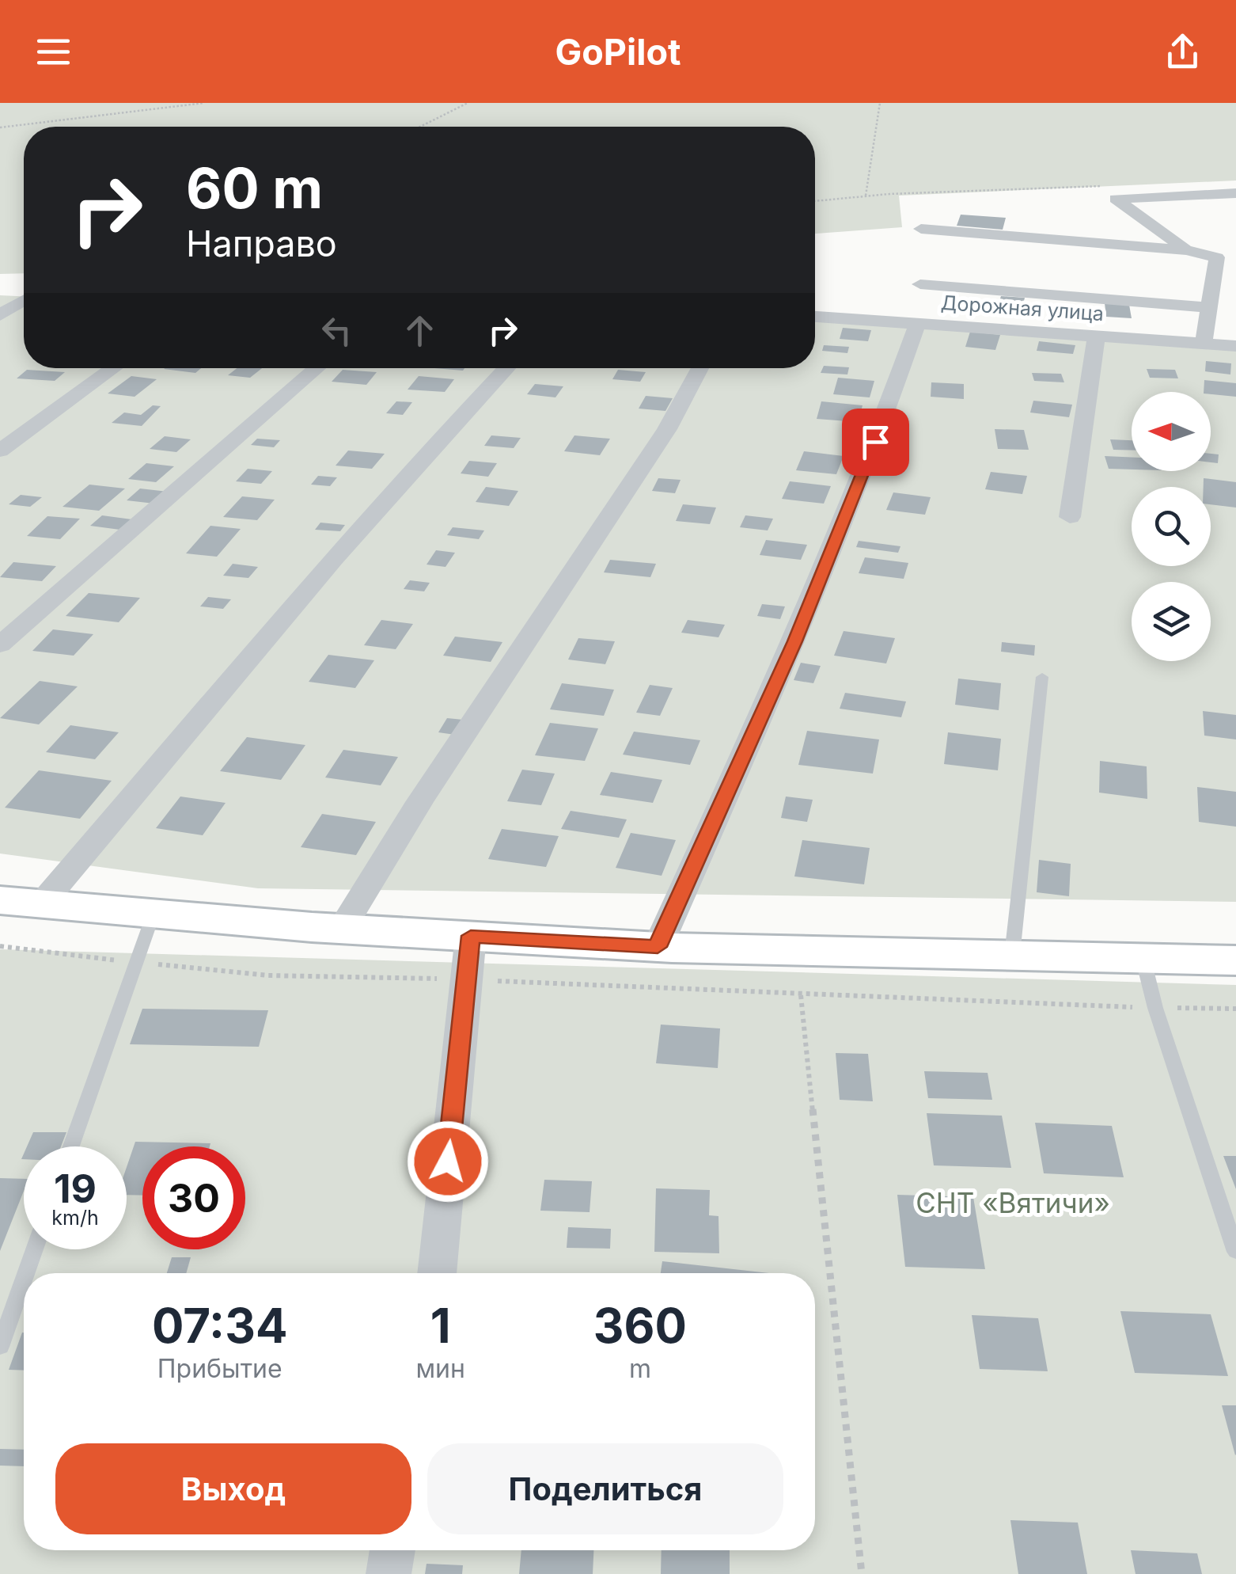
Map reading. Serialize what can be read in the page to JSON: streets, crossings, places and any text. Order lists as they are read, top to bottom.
{
  "streets": {
    "street": ["Дорожная улица"]
  },
  "parks": ["СНТ «Вятичи»"],
  "north": "left",
  "page": {
    "header": "GoPilot",
    "turn": ["60 m", "Направо"],
    "speed": "19 km/h",
    "limit": "30",
    "eta": [
      "07:34",
      "Прибытие",
      "1",
      "мин",
      "360",
      "m"
    ],
    "buttons": ["Выход", "Поделиться"]
  }
}
